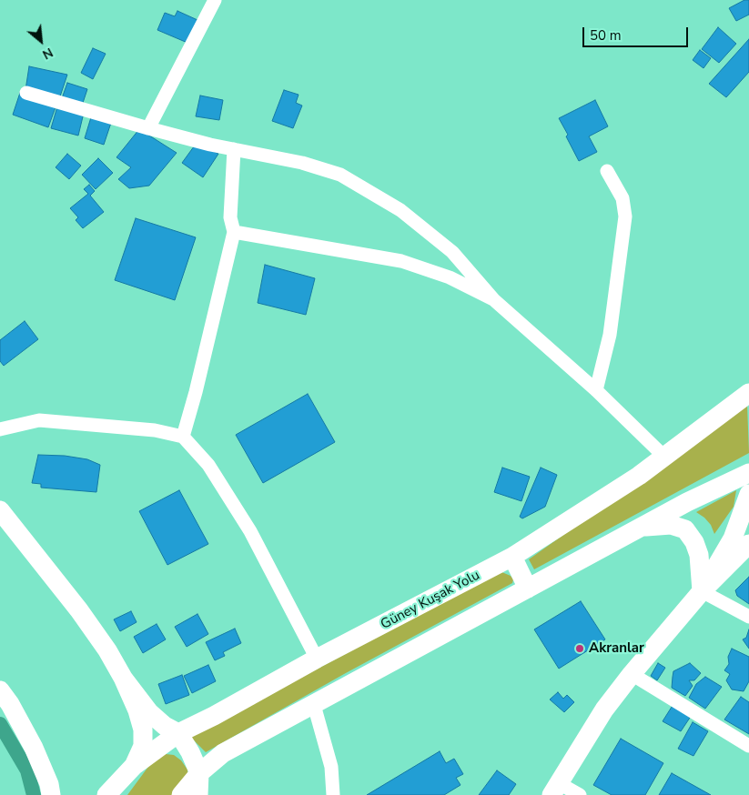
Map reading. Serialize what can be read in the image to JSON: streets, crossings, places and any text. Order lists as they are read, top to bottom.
{
  "streets": {
    "main road": ["Güney Kuşak Yolu"]
  },
  "places": ["Akranlar"],
  "scale_bar": "50 m",
  "north": "bottom right"
}
